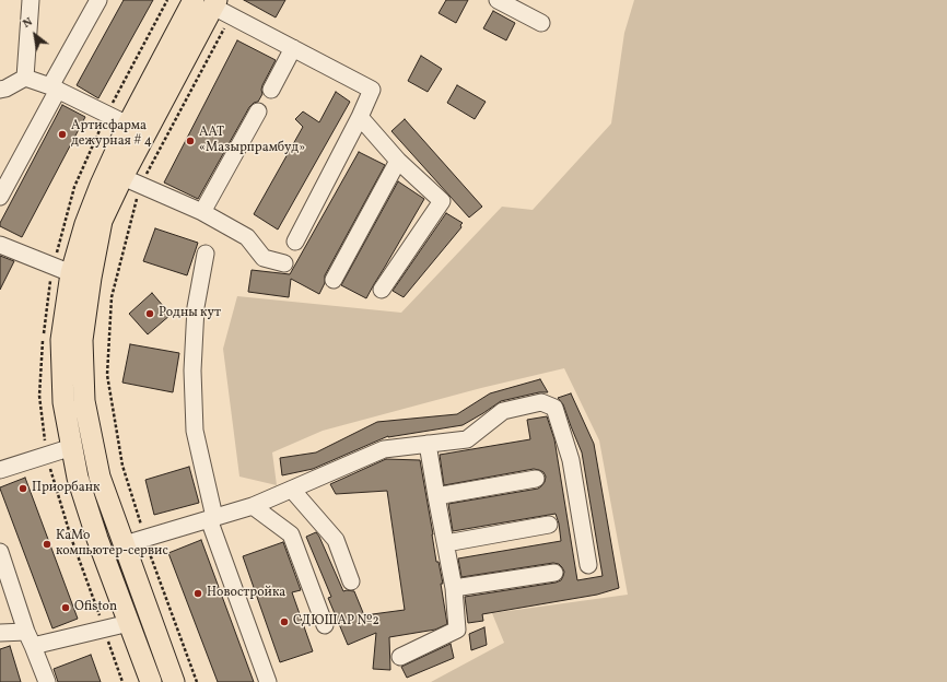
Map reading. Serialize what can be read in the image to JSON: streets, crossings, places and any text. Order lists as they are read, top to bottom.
{
  "places": [
    "Артисфарма дежурная # 4",
    "ААТ «Мазырпрамбуд»",
    "Родны кут",
    "Приорбанк",
    "КаМо компьютер-сервис",
    "Новостройка",
    "Ofiston",
    "СДЮШАР №2"
  ],
  "north": "top left"
}
